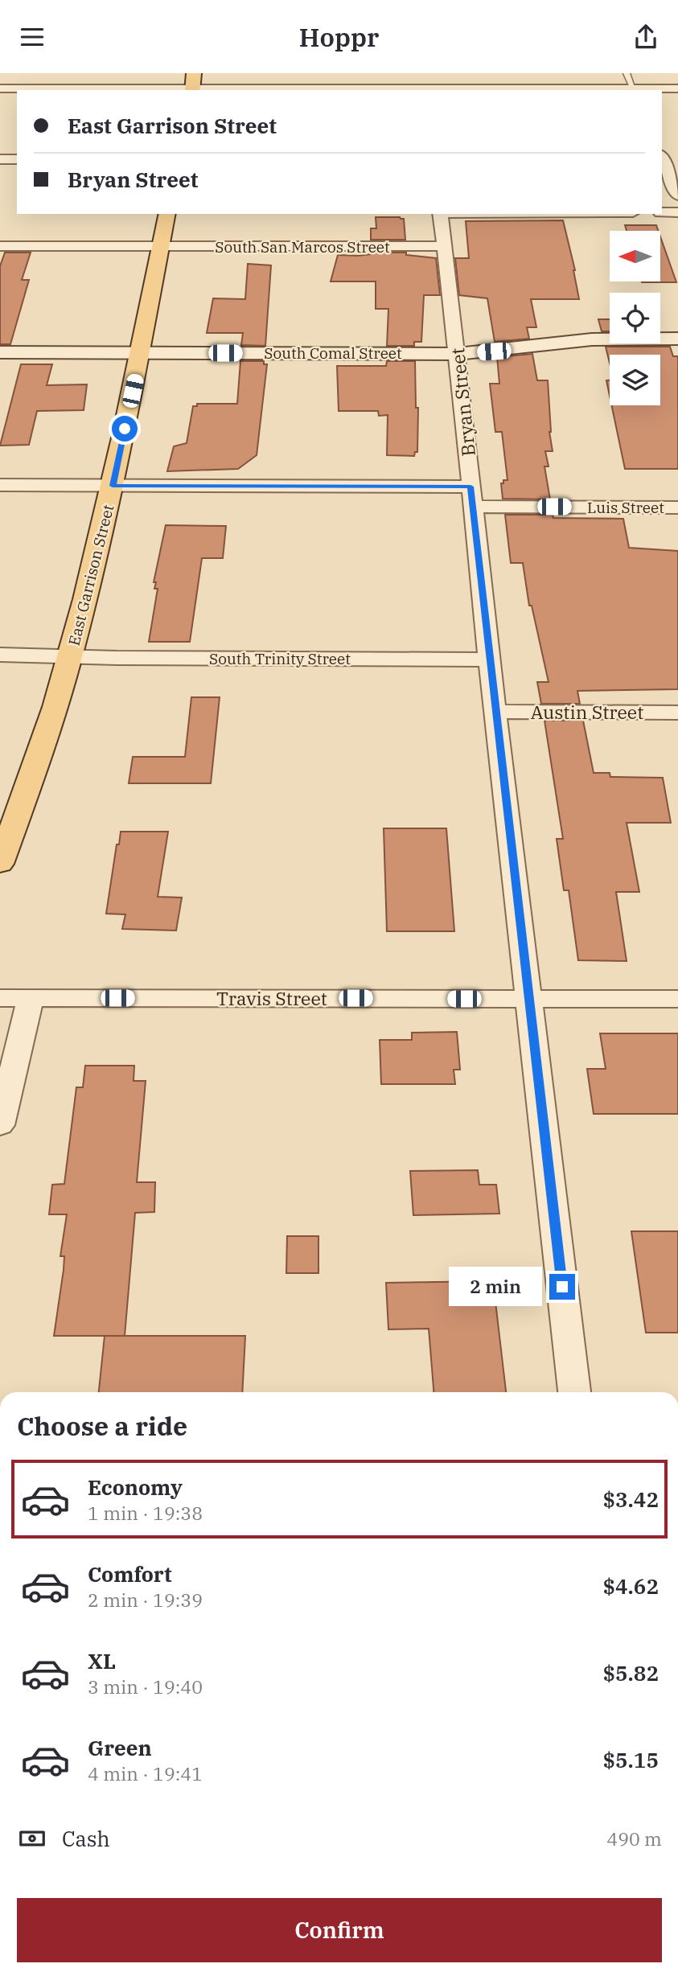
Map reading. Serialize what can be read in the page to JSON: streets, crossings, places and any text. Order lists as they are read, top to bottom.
{
  "streets": {
    "main road": ["East Garrison Street"],
    "street": [
      "South San Marcos Street",
      "South Comal Street",
      "Bryan Street",
      "Luis Street",
      "South Trinity Street",
      "Austin Street",
      "Travis Street"
    ]
  },
  "crossings": [
    ["South San Marcos Street", "Bryan Street"],
    ["South San Marcos Street", "East Garrison Street"],
    ["South Comal Street", "Bryan Street"],
    ["South Comal Street", "East Garrison Street"],
    ["Bryan Street", "Luis Street"],
    ["Bryan Street", "South Trinity Street"],
    ["Bryan Street", "Austin Street"],
    ["Bryan Street", "Travis Street"],
    ["Luis Street", "East Garrison Street"],
    ["East Garrison Street", "South Trinity Street"]
  ],
  "north": "left",
  "page": {
    "header": "Hoppr",
    "banner": ["East Garrison Street", "Bryan Street"],
    "bubble": "2 min",
    "heading": "Choose a ride",
    "list": [
      {
        "name": "Economy",
        "note": "1 min · 19:38",
        "value": "$3.42"
      },
      {
        "name": "Comfort",
        "note": "2 min · 19:39",
        "value": "$4.62"
      },
      {
        "name": "XL",
        "note": "3 min · 19:40",
        "value": "$5.82"
      },
      {
        "name": "Green",
        "note": "4 min · 19:41",
        "value": "$5.15"
      }
    ],
    "pay": ["Cash", "490 m"],
    "buttons": "Confirm"
  }
}
